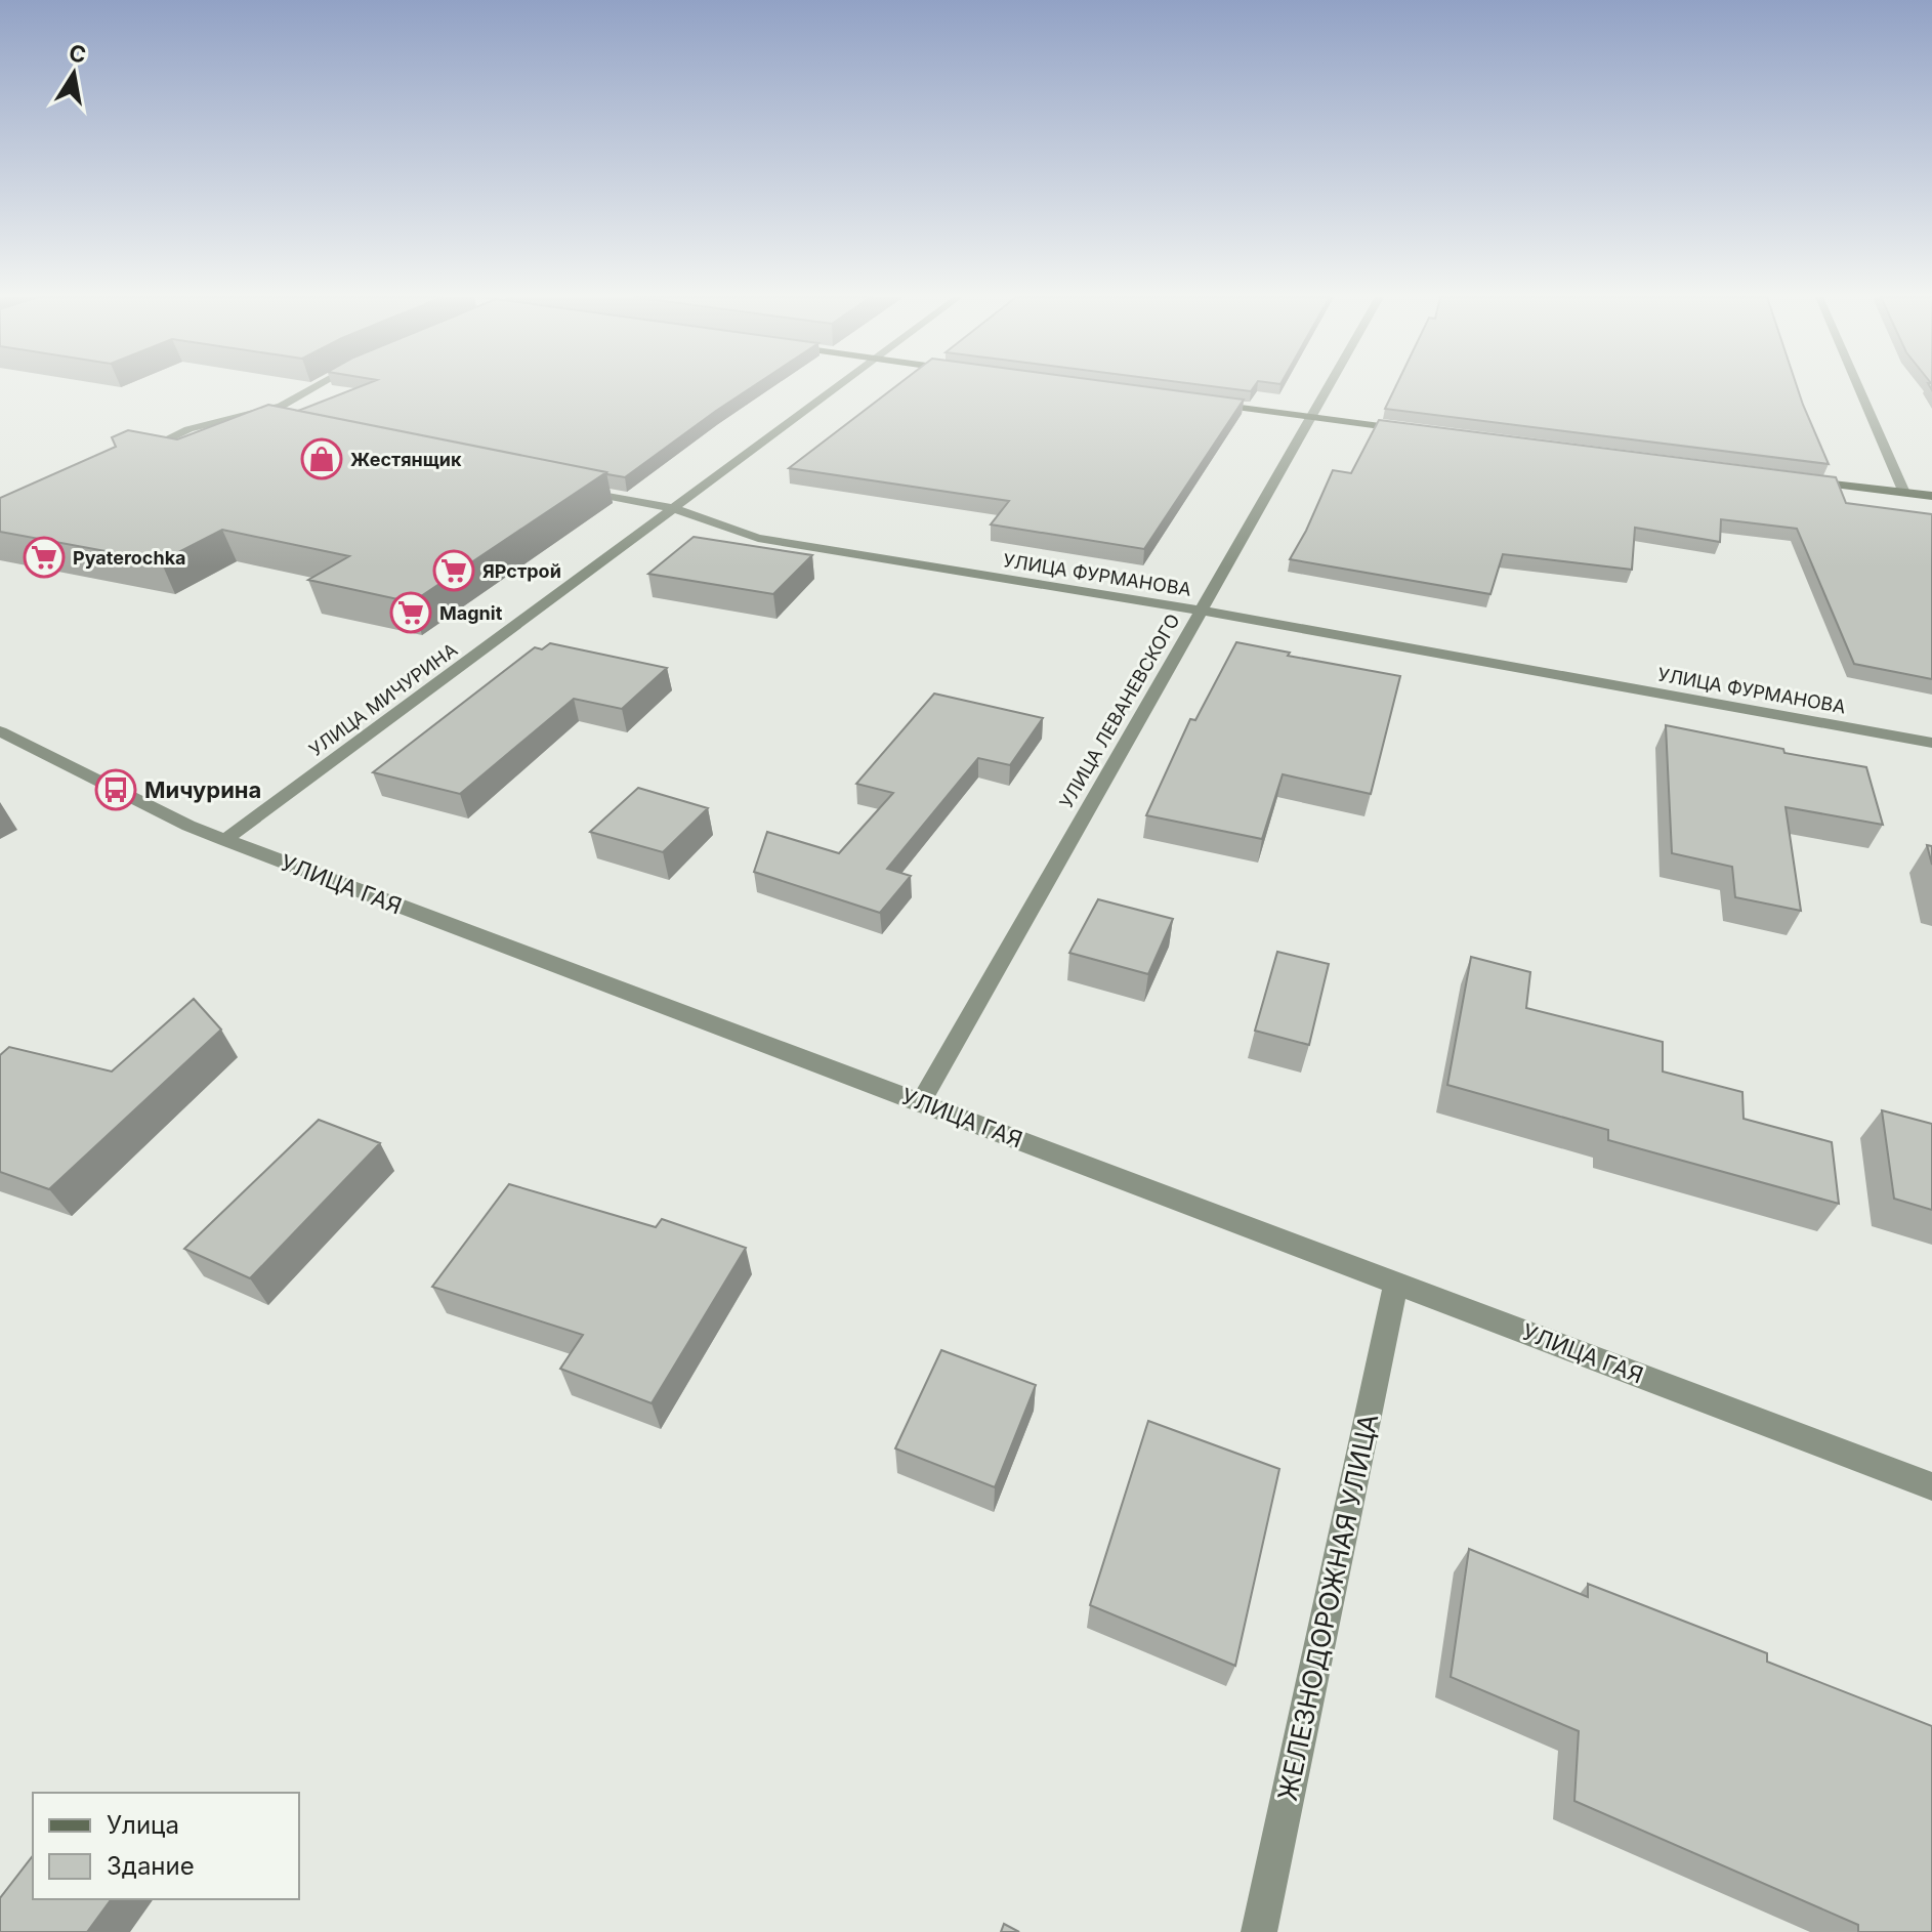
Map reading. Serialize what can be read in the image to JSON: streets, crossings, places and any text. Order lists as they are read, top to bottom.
{
  "streets": {
    "street": [
      "УЛИЦА ФУРМАНОВА",
      "УЛИЦА МИЧУРИНА",
      "УЛИЦА ЛЕВАНЕВСКОГО",
      "УЛИЦА ГАЯ",
      "ЖЕЛЕЗНОДОРОЖНАЯ УЛИЦА"
    ]
  },
  "crossings": [
    ["УЛИЦА ФУРМАНОВА", "УЛИЦА МИЧУРИНА"],
    ["УЛИЦА ФУРМАНОВА", "УЛИЦА ЛЕВАНЕВСКОГО"],
    ["УЛИЦА МИЧУРИНА", "УЛИЦА ГАЯ"],
    ["УЛИЦА ЛЕВАНЕВСКОГО", "УЛИЦА ГАЯ"],
    ["УЛИЦА ГАЯ", "ЖЕЛЕЗНОДОРОЖНАЯ УЛИЦА"]
  ],
  "places": {
    "shop": ["Жестянщик"],
    "supermarket": ["Pyaterochka", "ЯРстрой", "Magnit"],
    "bus stop": ["Мичурина"]
  },
  "legend": ["Улица", "Здание"],
  "north": "top"
}
